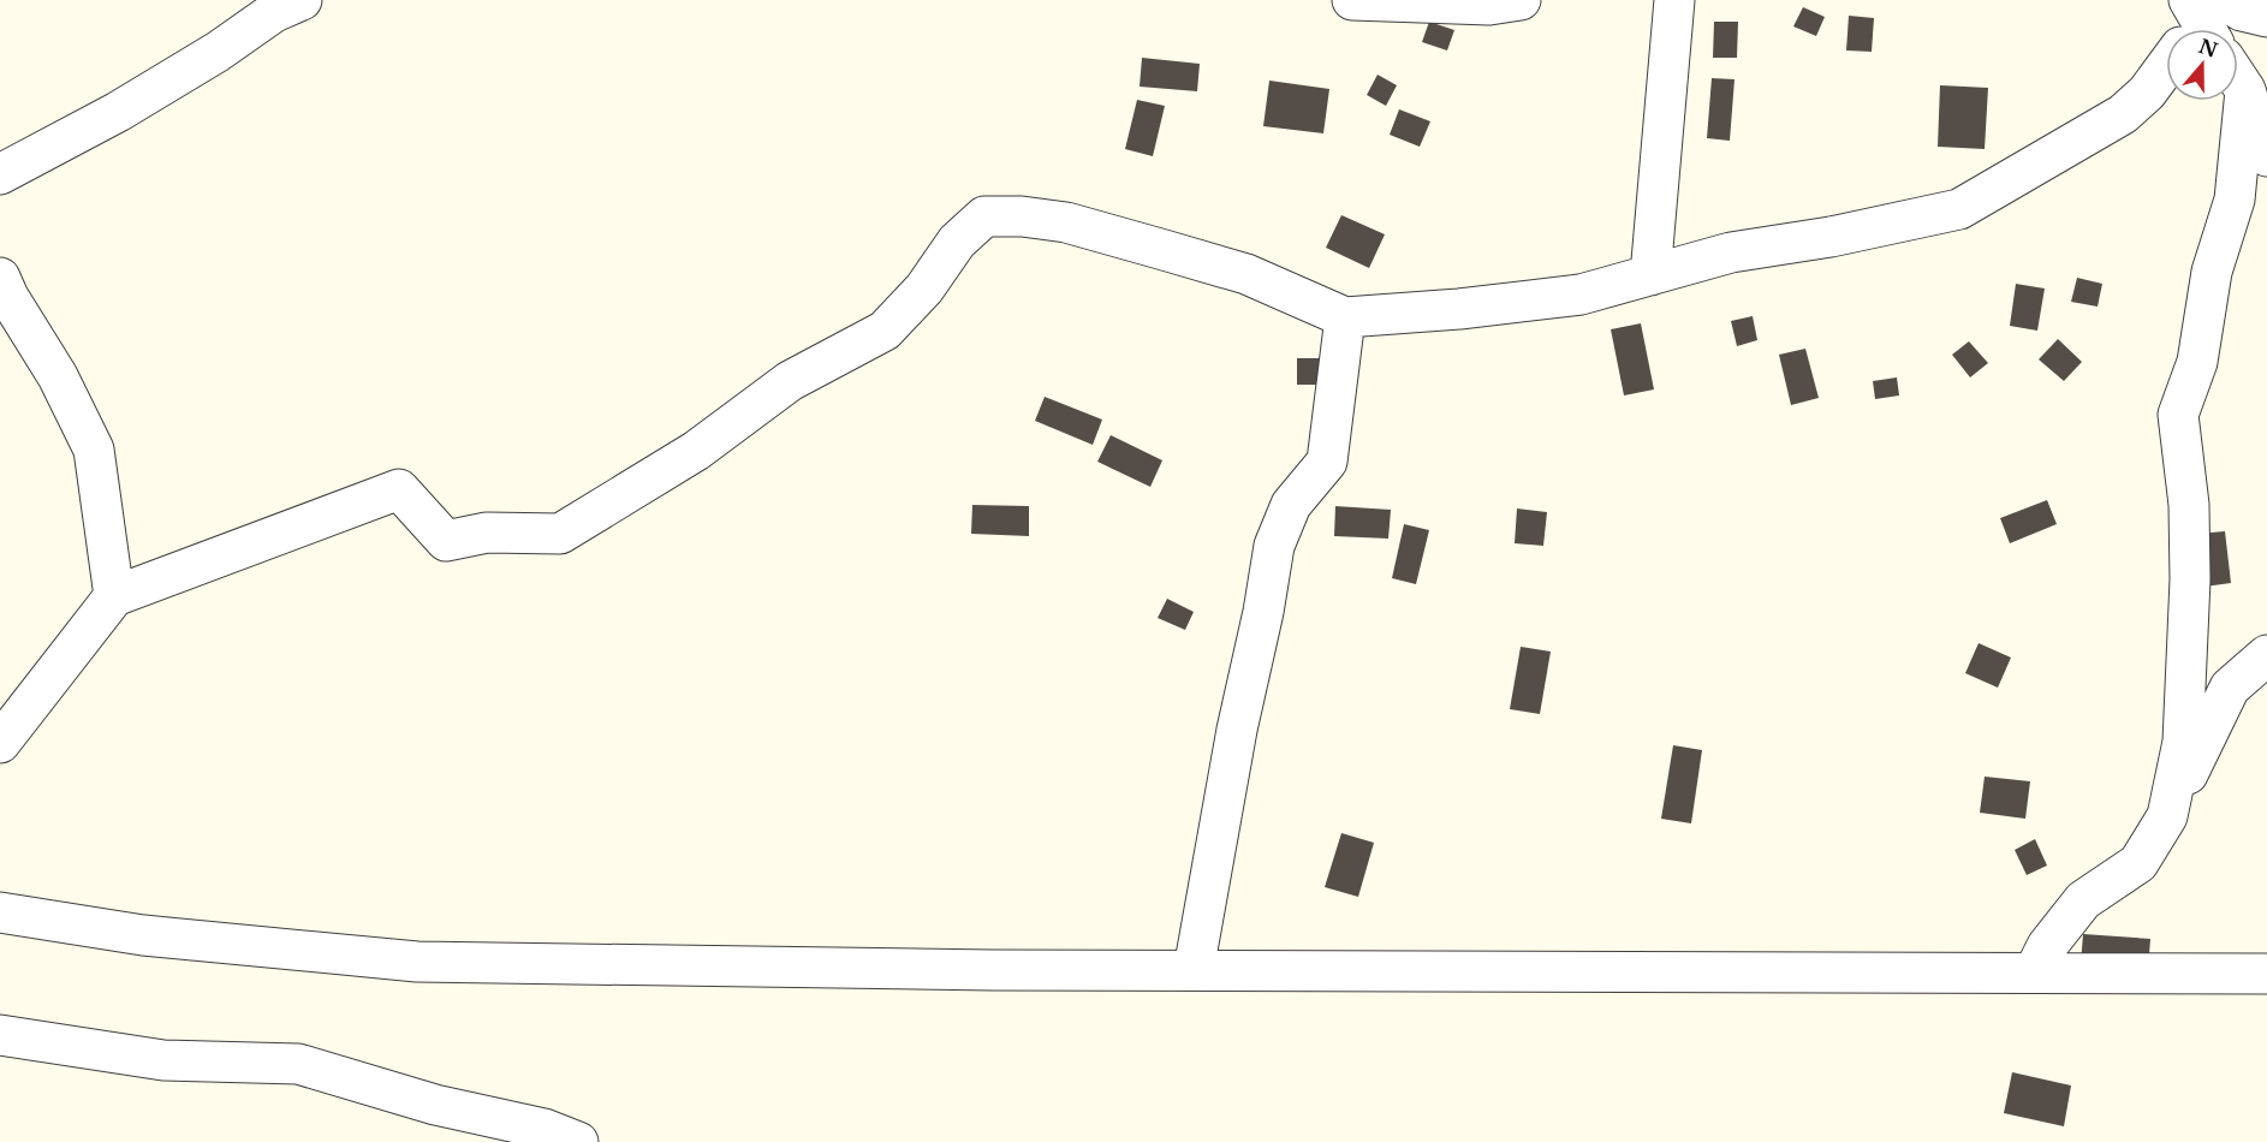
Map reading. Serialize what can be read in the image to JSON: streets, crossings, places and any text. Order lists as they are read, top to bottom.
{
  "north": "top"
}
